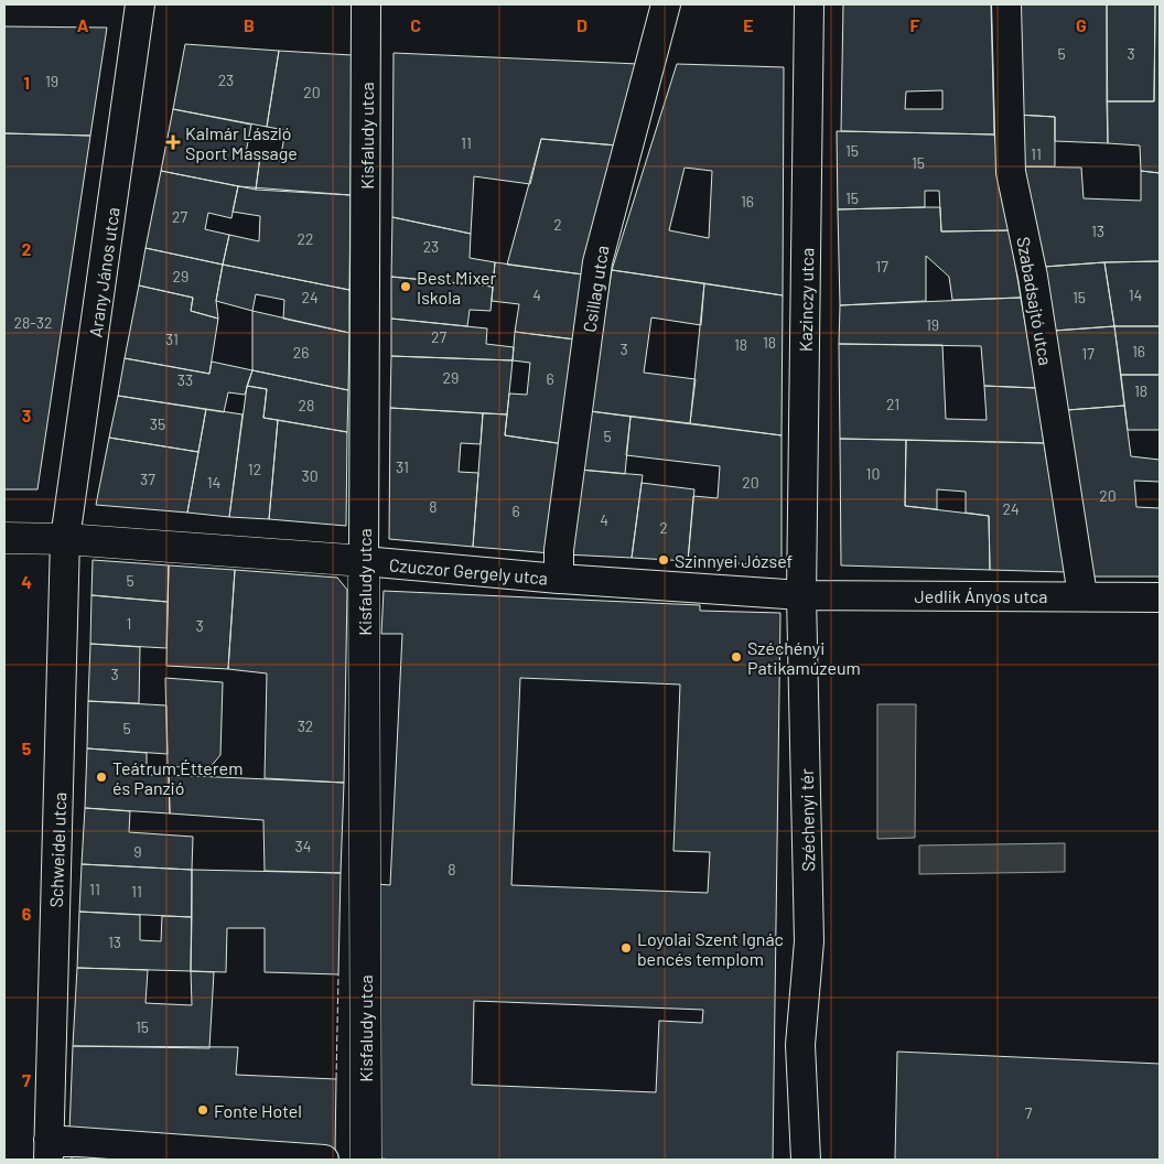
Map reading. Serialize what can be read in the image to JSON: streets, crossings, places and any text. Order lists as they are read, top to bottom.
{
  "streets": {
    "street": [
      "Kisfaludy utca",
      "Arany János utca",
      "Csillag utca",
      "Kazinczy utca",
      "Szabadsajtó utca",
      "Czuczor Gergely utca",
      "Jedlik Ányos utca",
      "Széchenyi tér",
      "Schweidel utca"
    ]
  },
  "crossings": [
    ["Kisfaludy utca", "Czuczor Gergely utca"],
    ["Arany János utca", "Czuczor Gergely utca"],
    ["Arany János utca", "Schweidel utca"],
    ["Csillag utca", "Czuczor Gergely utca"],
    ["Kazinczy utca", "Czuczor Gergely utca"],
    ["Kazinczy utca", "Jedlik Ányos utca"],
    ["Kazinczy utca", "Széchenyi tér"],
    ["Szabadsajtó utca", "Jedlik Ányos utca"],
    ["Czuczor Gergely utca", "Jedlik Ányos utca"],
    ["Czuczor Gergely utca", "Széchenyi tér"],
    ["Czuczor Gergely utca", "Schweidel utca"],
    ["Jedlik Ányos utca", "Széchenyi tér"]
  ],
  "places": {
    "health": ["Kalmár László Sport Massage"],
    "other": [
      "Best Mixer Iskola",
      "Szinnyei József",
      "Széchényi Patikamúzeum",
      "Teátrum Étterem és Panzió",
      "Loyolai Szent Ignác bencés templom",
      "Fonte Hotel"
    ]
  },
  "house_numbers": [
    "5",
    "3",
    "23",
    "19",
    "20",
    "11",
    "15",
    "11",
    "15",
    "15",
    "16",
    "27",
    "2",
    "13",
    "22",
    "23",
    "17",
    "29",
    "4",
    "14",
    "24",
    "15",
    "28-32",
    "19",
    "27",
    "31",
    "18",
    "18",
    "3",
    "16",
    "26",
    "17",
    "29",
    "6",
    "33",
    "18",
    "21",
    "28",
    "35",
    "5",
    "31",
    "12",
    "10",
    "30",
    "37",
    "14",
    "20",
    "20",
    "8",
    "24",
    "6",
    "4",
    "2",
    "5",
    "1",
    "3",
    "3",
    "32",
    "5",
    "34",
    "9",
    "8",
    "11",
    "11",
    "13",
    "15",
    "7"
  ],
  "grid": {
    "columns": [
      "A",
      "B",
      "C",
      "D",
      "E",
      "F",
      "G"
    ],
    "rows": [
      "1",
      "2",
      "3",
      "4",
      "5",
      "6",
      "7"
    ]
  }
}
